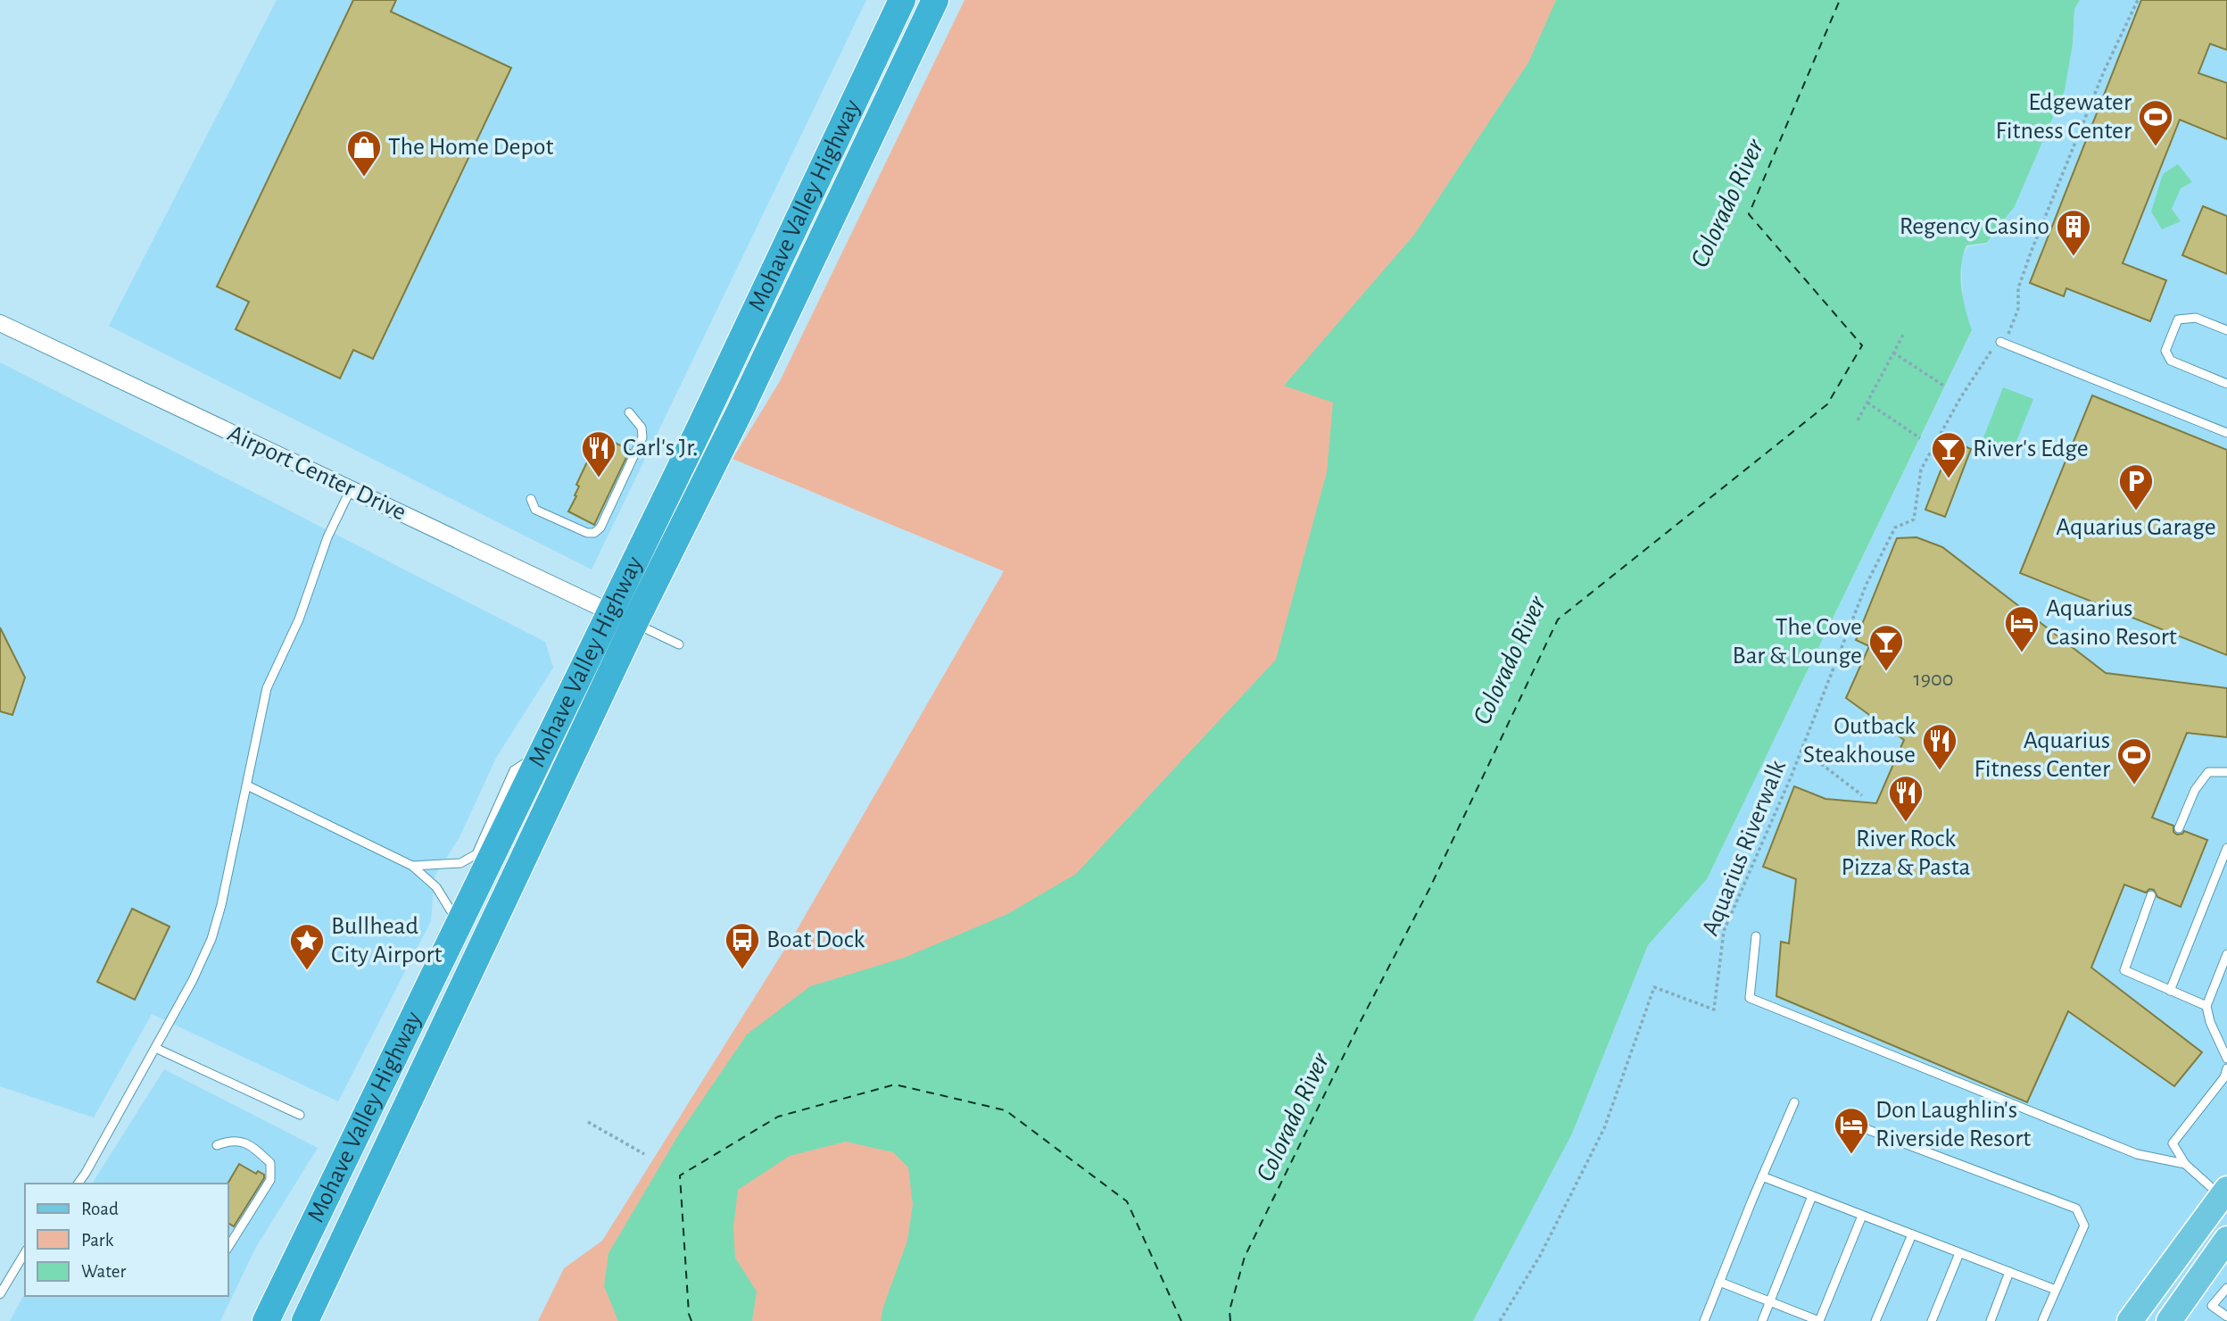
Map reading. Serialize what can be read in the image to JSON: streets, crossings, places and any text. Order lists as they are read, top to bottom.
{
  "streets": {
    "highway": ["Mohave Valley Highway"],
    "street": ["Airport Center Drive"],
    "path": ["Aquarius Riverwalk"]
  },
  "crossings": [
    ["Mohave Valley Highway", "Airport Center Drive"]
  ],
  "water": ["Colorado River"],
  "places": {
    "sports": ["Edgewater Fitness Center", "Aquarius Fitness Center"],
    "shop": ["The Home Depot"],
    "building": ["Regency Casino"],
    "restaurant": ["Carl's Jr.", "Outback Steakhouse", "River Rock Pizza & Pasta"],
    "bar": ["River's Edge", "The Cove Bar & Lounge"],
    "parking": ["Aquarius Garage"],
    "hotel": ["Aquarius Casino Resort", "Don Laughlin's Riverside Resort"],
    "bus stop": ["Boat Dock"],
    "place": ["Bullhead City Airport"]
  },
  "house_numbers": ["1900"],
  "legend": ["Road", "Park", "Water"]
}
